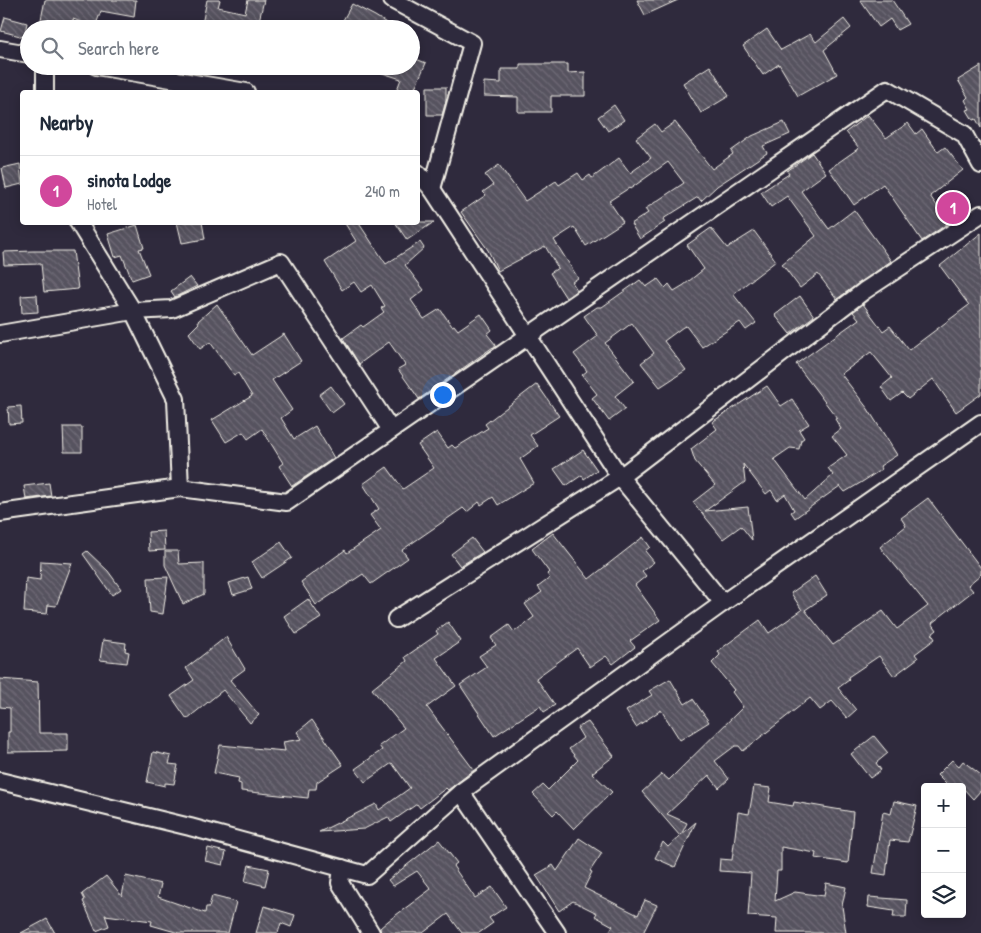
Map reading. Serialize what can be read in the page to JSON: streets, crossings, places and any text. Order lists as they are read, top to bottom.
{
  "page": {
    "search": "Search here",
    "heading": "Nearby",
    "list": [
      {
        "mark": "1",
        "name": "sinota Lodge",
        "note": "Hotel",
        "value": "240 m"
      }
    ],
    "pins": "1",
    "map_buttons": ["+", "−"]
  }
}
